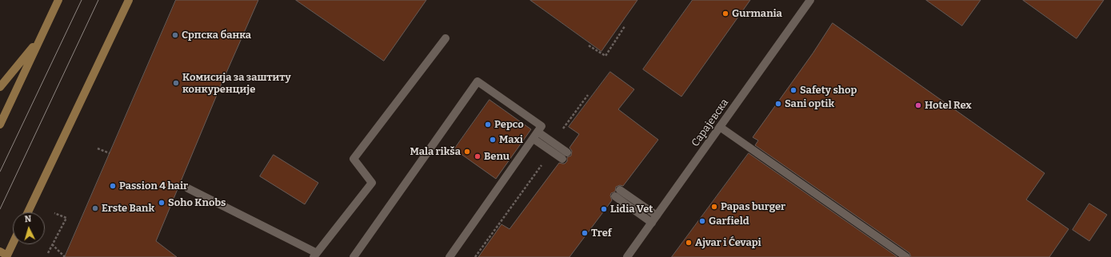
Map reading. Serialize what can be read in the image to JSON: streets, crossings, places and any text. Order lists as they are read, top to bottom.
{
  "streets": {
    "street": ["Сарајевска"]
  },
  "places": [
    "Gurmania",
    "Српска банка",
    "Комисија за заштиту конкуренције",
    "Safety shop",
    "Sani optik",
    "Hotel Rex",
    "Pepco",
    "Maxi",
    "Mala rikša",
    "Benu",
    "Passion 4 hair",
    "Soho Knobs",
    "Papas burger",
    "Erste Bank",
    "Lidia Vet",
    "Garfield",
    "Tref",
    "Ajvar i Ćevapi"
  ],
  "north": "top"
}
